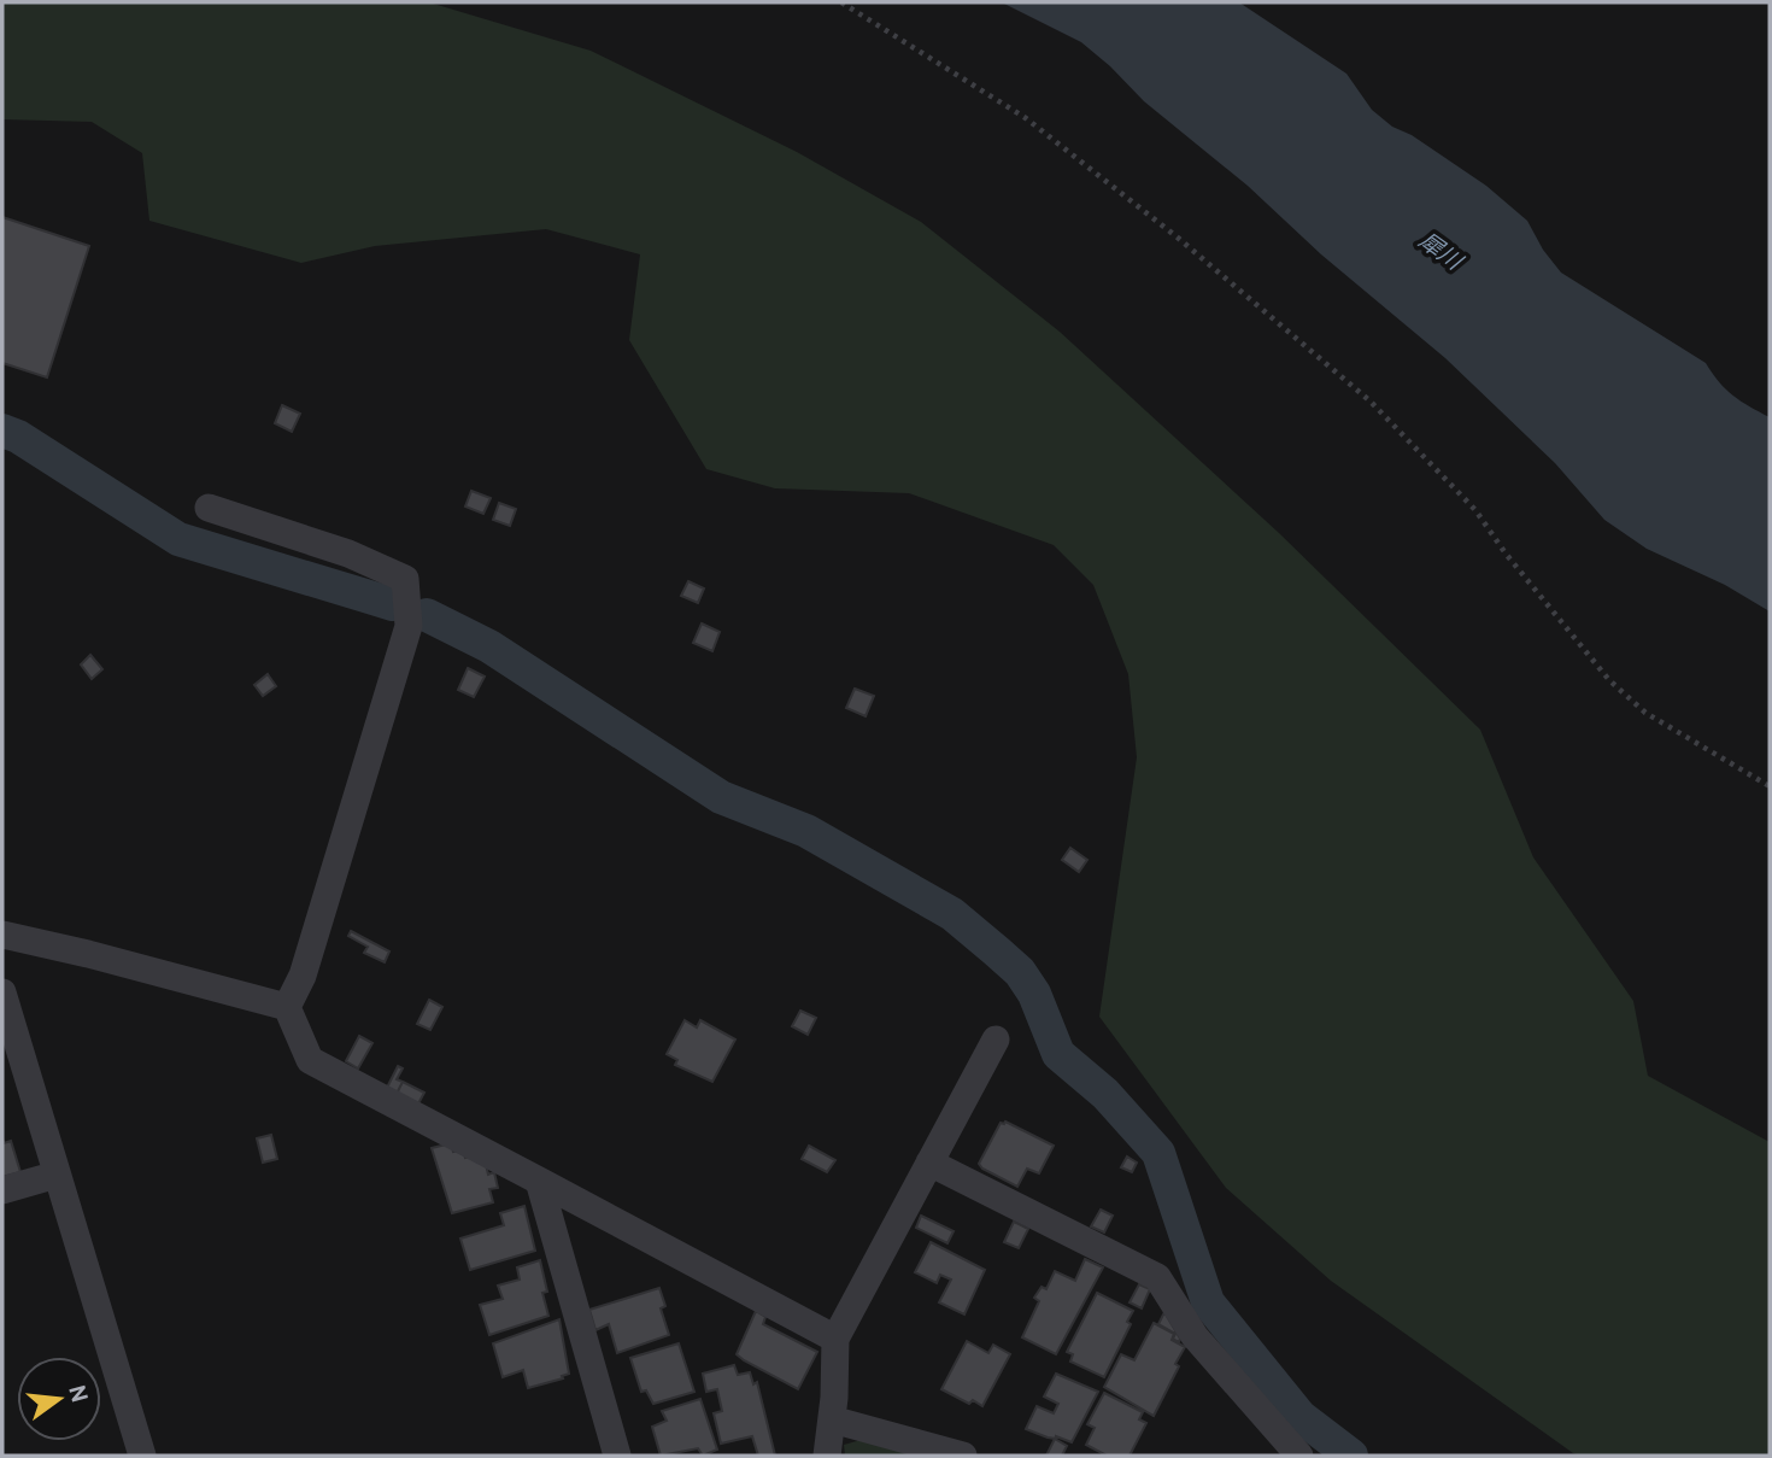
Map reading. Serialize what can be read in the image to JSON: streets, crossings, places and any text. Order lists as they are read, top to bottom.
{
  "water": ["犀川"],
  "north": "right"
}
